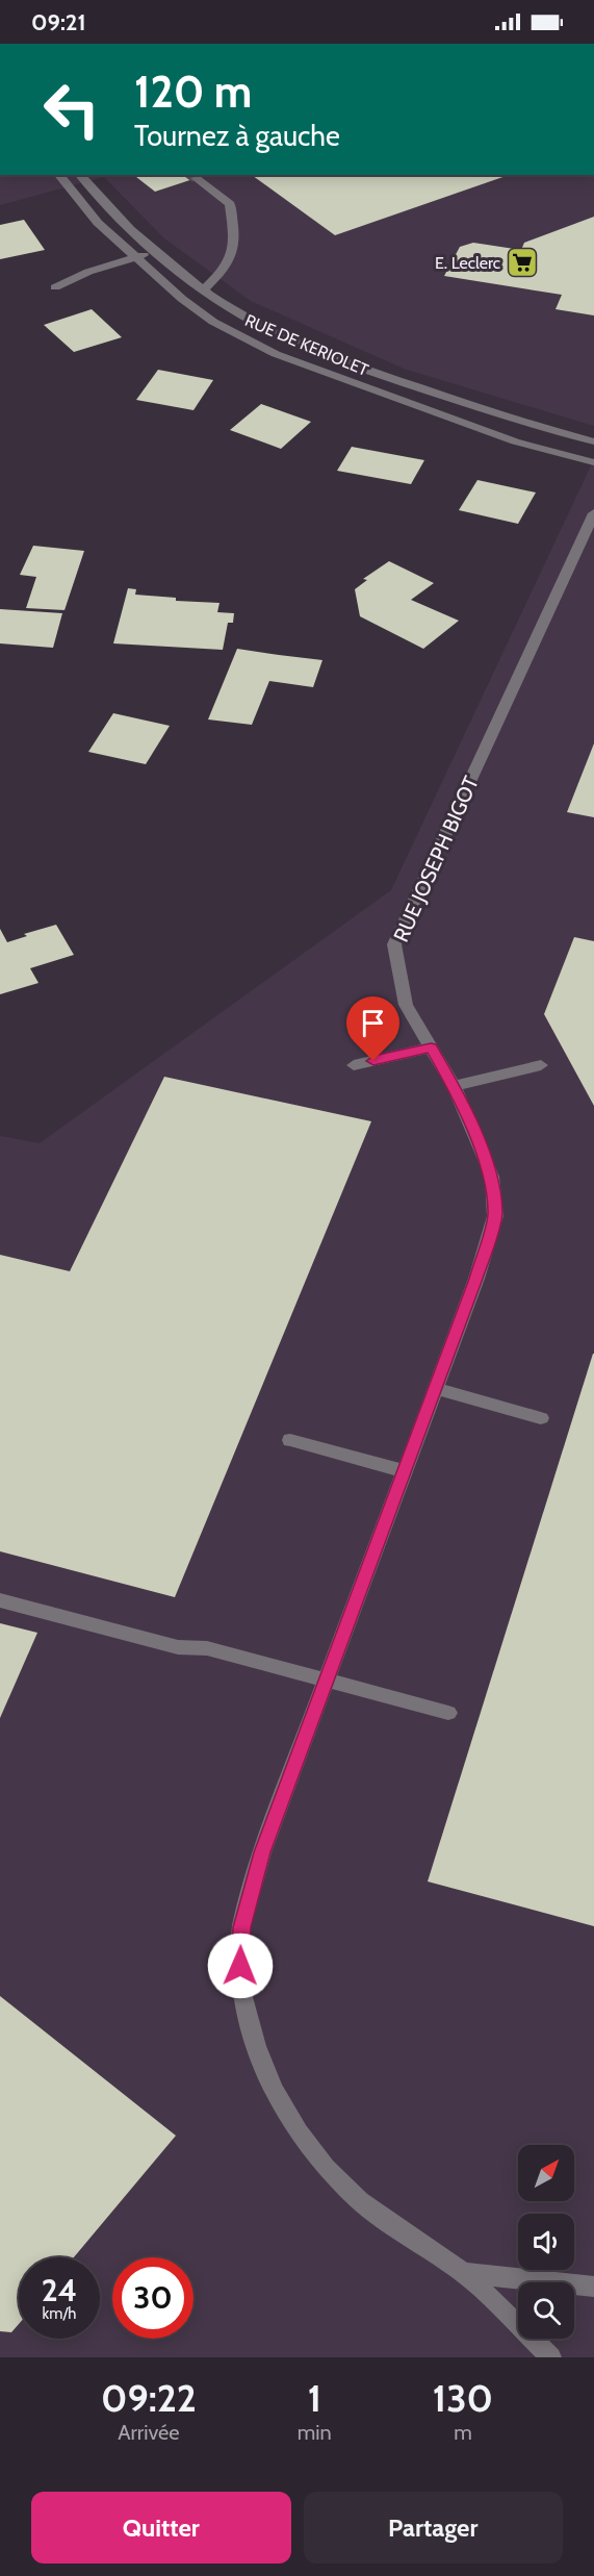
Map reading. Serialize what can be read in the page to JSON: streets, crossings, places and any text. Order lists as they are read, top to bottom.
{
  "streets": {
    "street": ["RUE DE KERIOLET", "RUE JOSEPH BIGOT"]
  },
  "places": {
    "supermarket": ["E. Leclerc"]
  },
  "north": "top right",
  "page": {
    "status": "09:21",
    "turn": ["120 m", "Tournez à gauche"],
    "speed": "24 km/h",
    "limit": "30",
    "eta": [
      "09:22",
      "Arrivée",
      "1",
      "min",
      "130",
      "m"
    ],
    "buttons": ["Quitter", "Partager"]
  }
}
